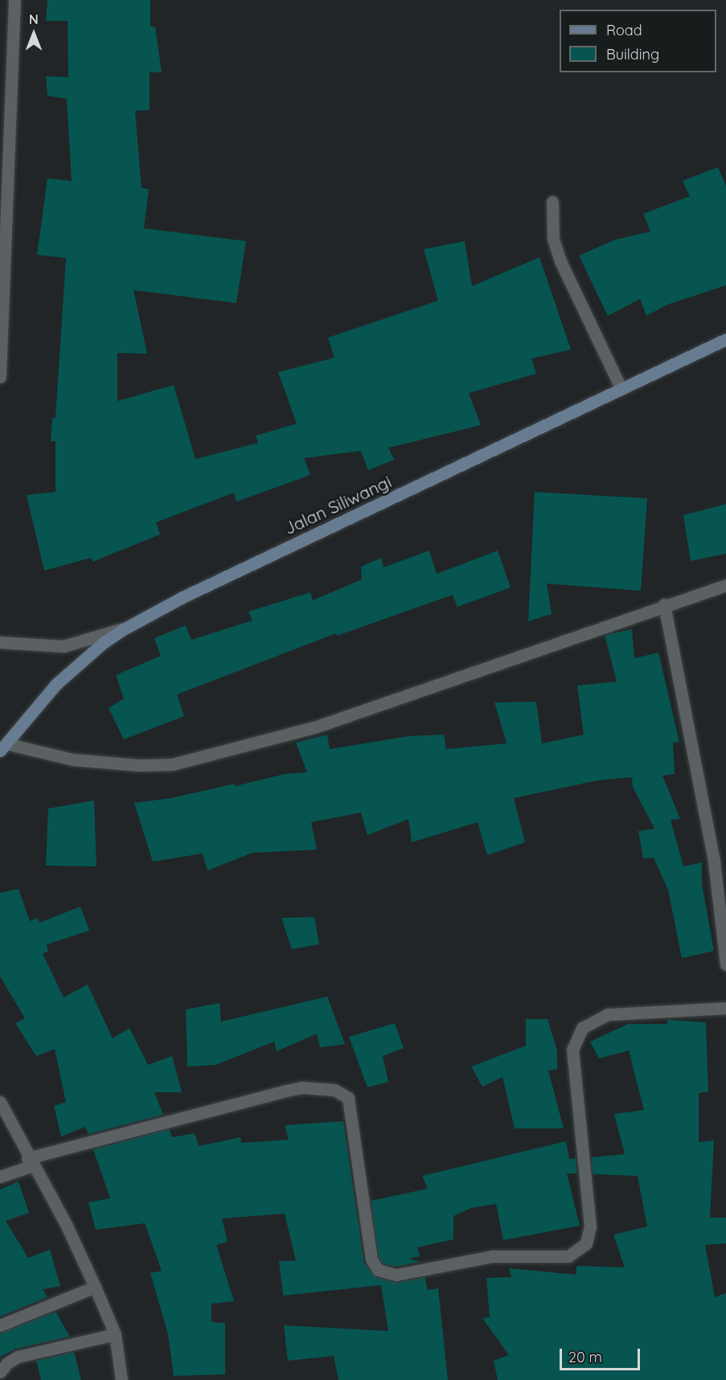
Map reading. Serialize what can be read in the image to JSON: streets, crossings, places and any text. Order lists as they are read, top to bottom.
{
  "streets": {
    "main road": ["Jalan Siliwangi"]
  },
  "legend": ["Road", "Building"],
  "scale_bar": "20 m",
  "north": "top"
}
